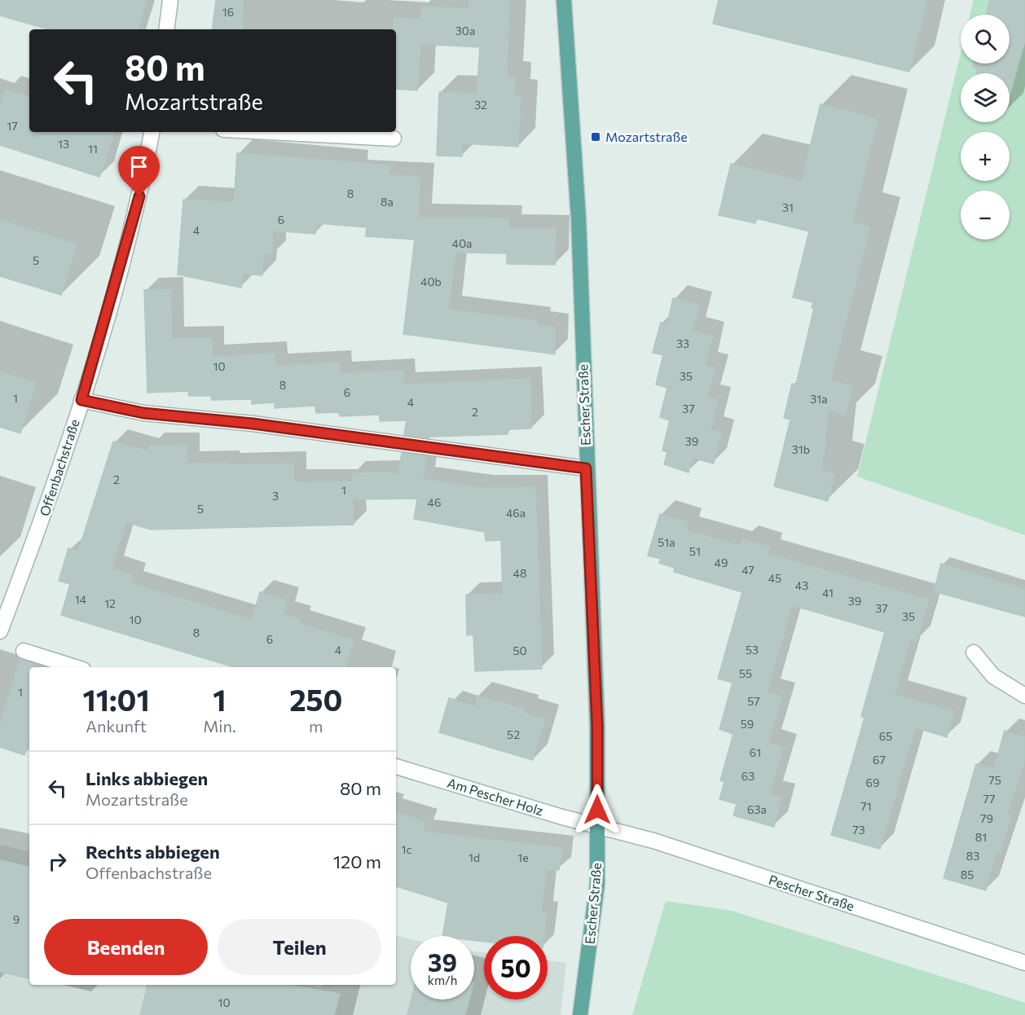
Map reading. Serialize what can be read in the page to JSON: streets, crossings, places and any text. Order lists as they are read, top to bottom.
{
  "streets": {
    "main road": ["Escher Straße"],
    "street": ["Offenbachstraße", "Am Pescher Holz", "Pescher Straße"]
  },
  "crossings": [
    ["Escher Straße", "Am Pescher Holz"],
    ["Escher Straße", "Pescher Straße"],
    ["Am Pescher Holz", "Pescher Straße"]
  ],
  "places": {
    "transit": ["Mozartstraße"]
  },
  "house_numbers": [
    "16",
    "30a",
    "32",
    "17",
    "13",
    "11",
    "8",
    "8a",
    "31",
    "6",
    "4",
    "40a",
    "5",
    "40b",
    "33",
    "10",
    "35",
    "8",
    "6",
    "1",
    "31a",
    "4",
    "37",
    "2",
    "39",
    "31b",
    "2",
    "1",
    "3",
    "46",
    "5",
    "46a",
    "51a",
    "51",
    "49",
    "47",
    "48",
    "45",
    "43",
    "41",
    "14",
    "39",
    "12",
    "37",
    "35",
    "10",
    "8",
    "6",
    "4",
    "53",
    "50",
    "55",
    "1",
    "57",
    "59",
    "52",
    "65",
    "61",
    "67",
    "63",
    "75",
    "69",
    "77",
    "71",
    "63a",
    "79",
    "73",
    "81",
    "1c",
    "83",
    "1d",
    "1e",
    "85",
    "9",
    "10"
  ],
  "page": {
    "map_buttons": ["+", "−"],
    "turn": ["80 m", "Mozartstraße"],
    "eta": [
      "11:01",
      "Ankunft",
      "1",
      "Min.",
      "250",
      "m"
    ],
    "list": [
      {
        "name": "Links abbiegen",
        "note": "Mozartstraße",
        "value": "80 m"
      },
      {
        "name": "Rechts abbiegen",
        "note": "Offenbachstraße",
        "value": "120 m"
      }
    ],
    "buttons": ["Beenden", "Teilen"],
    "speed": "39 km/h",
    "limit": "50"
  }
}
